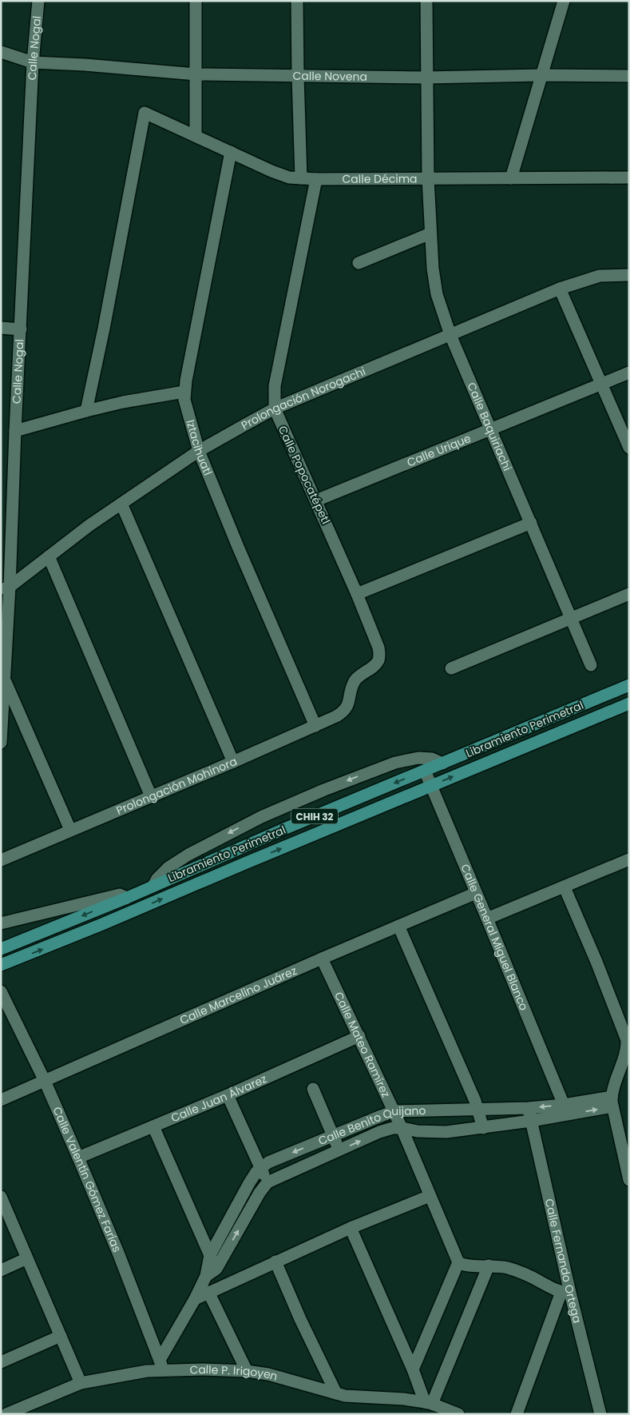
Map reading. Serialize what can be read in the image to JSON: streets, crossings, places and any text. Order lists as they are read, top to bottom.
{
  "streets": {
    "main road": ["Libramiento Perimetral", "CHIH 32"],
    "street": [
      "Calle Nogal",
      "Calle Novena",
      "Calle Décima",
      "Prolongación Norogachi",
      "Calle Baquiriachi",
      "Iztacihuatl",
      "Calle Urique",
      "Calle Popocatépetl",
      "Prolongación Mohinora",
      "Calle General Miguel Blanco",
      "Calle Marcelino Juárez",
      "Calle Mateo Ramírez",
      "Calle Juan Álvarez",
      "Calle Benito Quijano",
      "Calle Valentín Gómez Farías",
      "Calle Fernando Ortega",
      "Calle P. Irigoyen"
    ]
  },
  "crossings": [
    ["Calle Nogal", "Calle Novena"],
    ["Calle Nogal", "Prolongación Norogachi"],
    ["Calle Novena", "Calle Baquiriachi"],
    ["Calle Décima", "Calle Baquiriachi"],
    ["Calle Décima", "Iztacihuatl"],
    ["Calle Décima", "Calle Popocatépetl"],
    ["Prolongación Norogachi", "Calle Baquiriachi"],
    ["Prolongación Norogachi", "Iztacihuatl"],
    ["Prolongación Norogachi", "Calle Popocatépetl"],
    ["Calle Baquiriachi", "Calle Urique"],
    ["Iztacihuatl", "Prolongación Mohinora"],
    ["Calle Urique", "Calle Popocatépetl"],
    ["Calle Popocatépetl", "Prolongación Mohinora"],
    ["Libramiento Perimetral", "Calle General Miguel Blanco"],
    ["Calle General Miguel Blanco", "Calle Marcelino Juárez"],
    ["Calle General Miguel Blanco", "Calle Benito Quijano"],
    ["Calle Marcelino Juárez", "Calle Mateo Ramírez"],
    ["Calle Marcelino Juárez", "Calle Valentín Gómez Farías"],
    ["Calle Mateo Ramírez", "Calle Juan Álvarez"],
    ["Calle Mateo Ramírez", "Calle Benito Quijano"],
    ["Calle Juan Álvarez", "Calle Valentín Gómez Farías"],
    ["Calle Benito Quijano", "Calle Valentín Gómez Farías"],
    ["Calle Benito Quijano", "Calle Fernando Ortega"],
    ["Calle Benito Quijano", "Calle P. Irigoyen"],
    ["Calle Valentín Gómez Farías", "Calle P. Irigoyen"]
  ]
}
